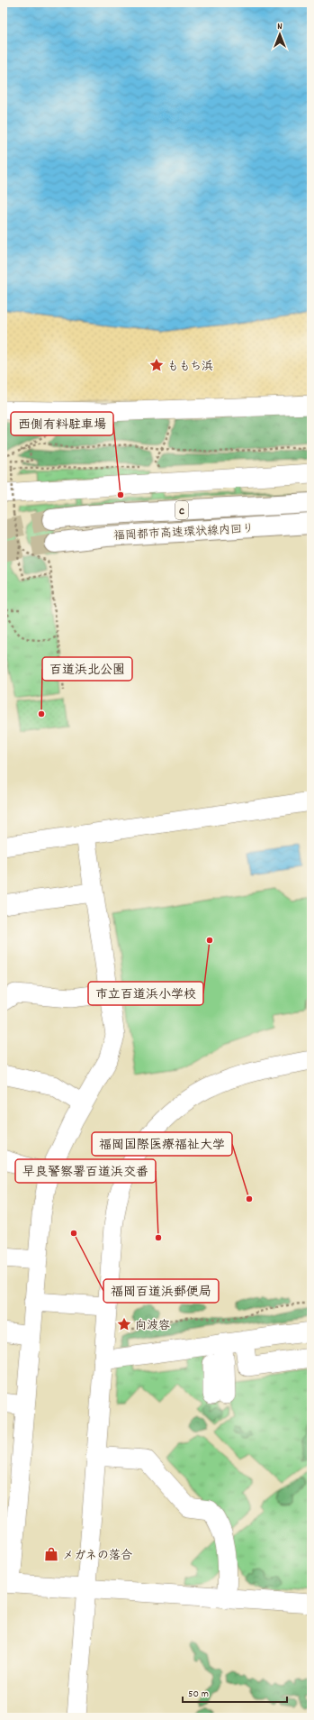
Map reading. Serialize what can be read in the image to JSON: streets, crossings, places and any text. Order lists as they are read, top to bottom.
{
  "streets": {
    "highway": ["C", "福岡都市高速環状線内回り"]
  },
  "places": {
    "place": ["ももち浜", "向波容"],
    "other": [
      "西側有料駐車場",
      "百道浜北公園",
      "市立百道浜小学校",
      "福岡国際医療福祉大学",
      "福岡百道浜郵便局",
      "早良警察署百道浜交番"
    ],
    "shop": ["メガネの落合"]
  },
  "scale_bar": "50 m",
  "north": "top"
}
